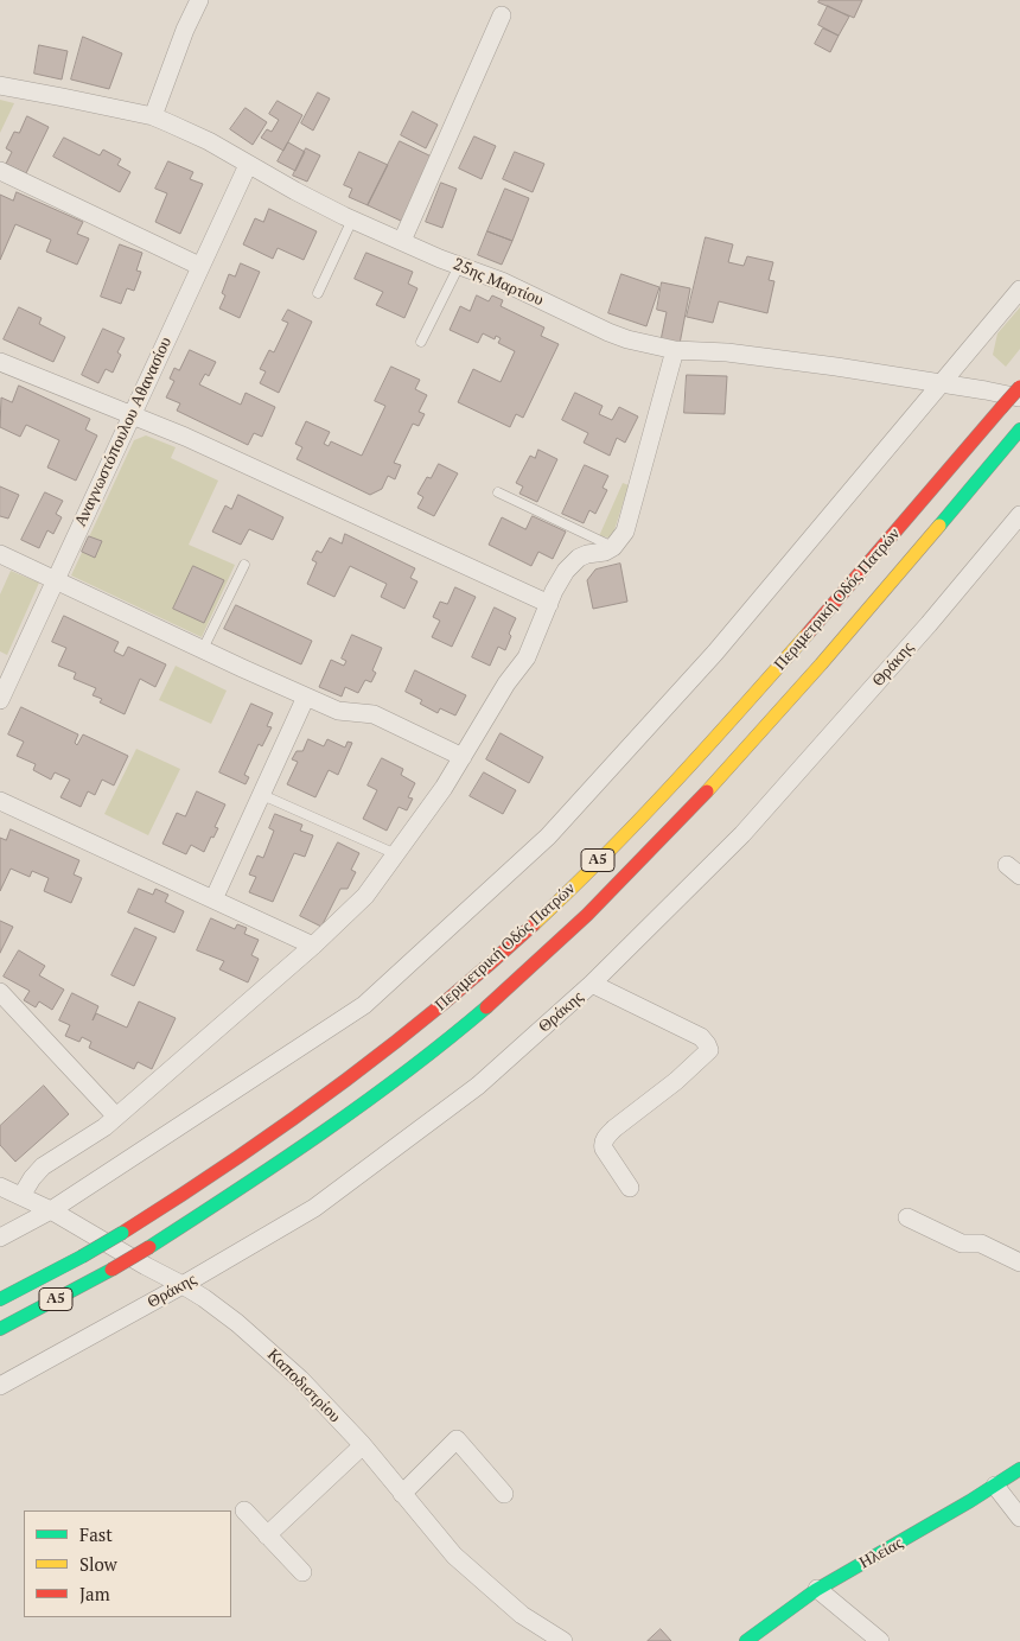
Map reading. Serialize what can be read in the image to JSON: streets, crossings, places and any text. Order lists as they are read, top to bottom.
{
  "streets": {
    "main road": ["Περιμετρική Οδός Πατρών", "Α5", "Ηλείας"],
    "street": [
      "25ης Μαρτίου",
      "Αναγνωστόπουλου Αθανασίου",
      "Θράκης",
      "Καποδιστρίου"
    ]
  },
  "crossings": [
    ["25ης Μαρτίου", "Αναγνωστόπουλου Αθανασίου"],
    ["Θράκης", "Καποδιστρίου"]
  ],
  "legend": ["Fast", "Slow", "Jam"]
}
